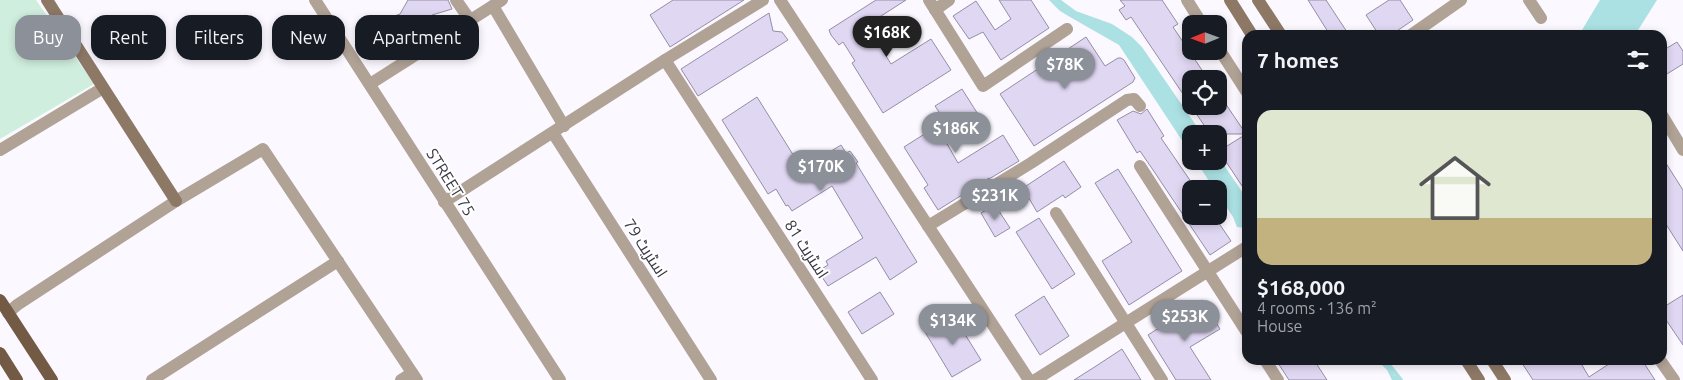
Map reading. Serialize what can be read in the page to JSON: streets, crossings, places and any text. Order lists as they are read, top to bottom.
{
  "streets": {
    "street": ["STREET 75", "اسٹریٹ 79", "اسٹریٹ 81"]
  },
  "north": "left",
  "page": {
    "map_buttons": ["+", "−"],
    "chip": [
      "Buy",
      "Rent",
      "Filters",
      "New",
      "Apartment"
    ],
    "price": [
      "$168K",
      "$78K",
      "$186K",
      "$170K",
      "$231K",
      "$253K",
      "$134K"
    ],
    "heading": "7 homes",
    "list": [
      {
        "name": "$168,000",
        "note": "4 rooms · 136 m² · House"
      }
    ]
  }
}
